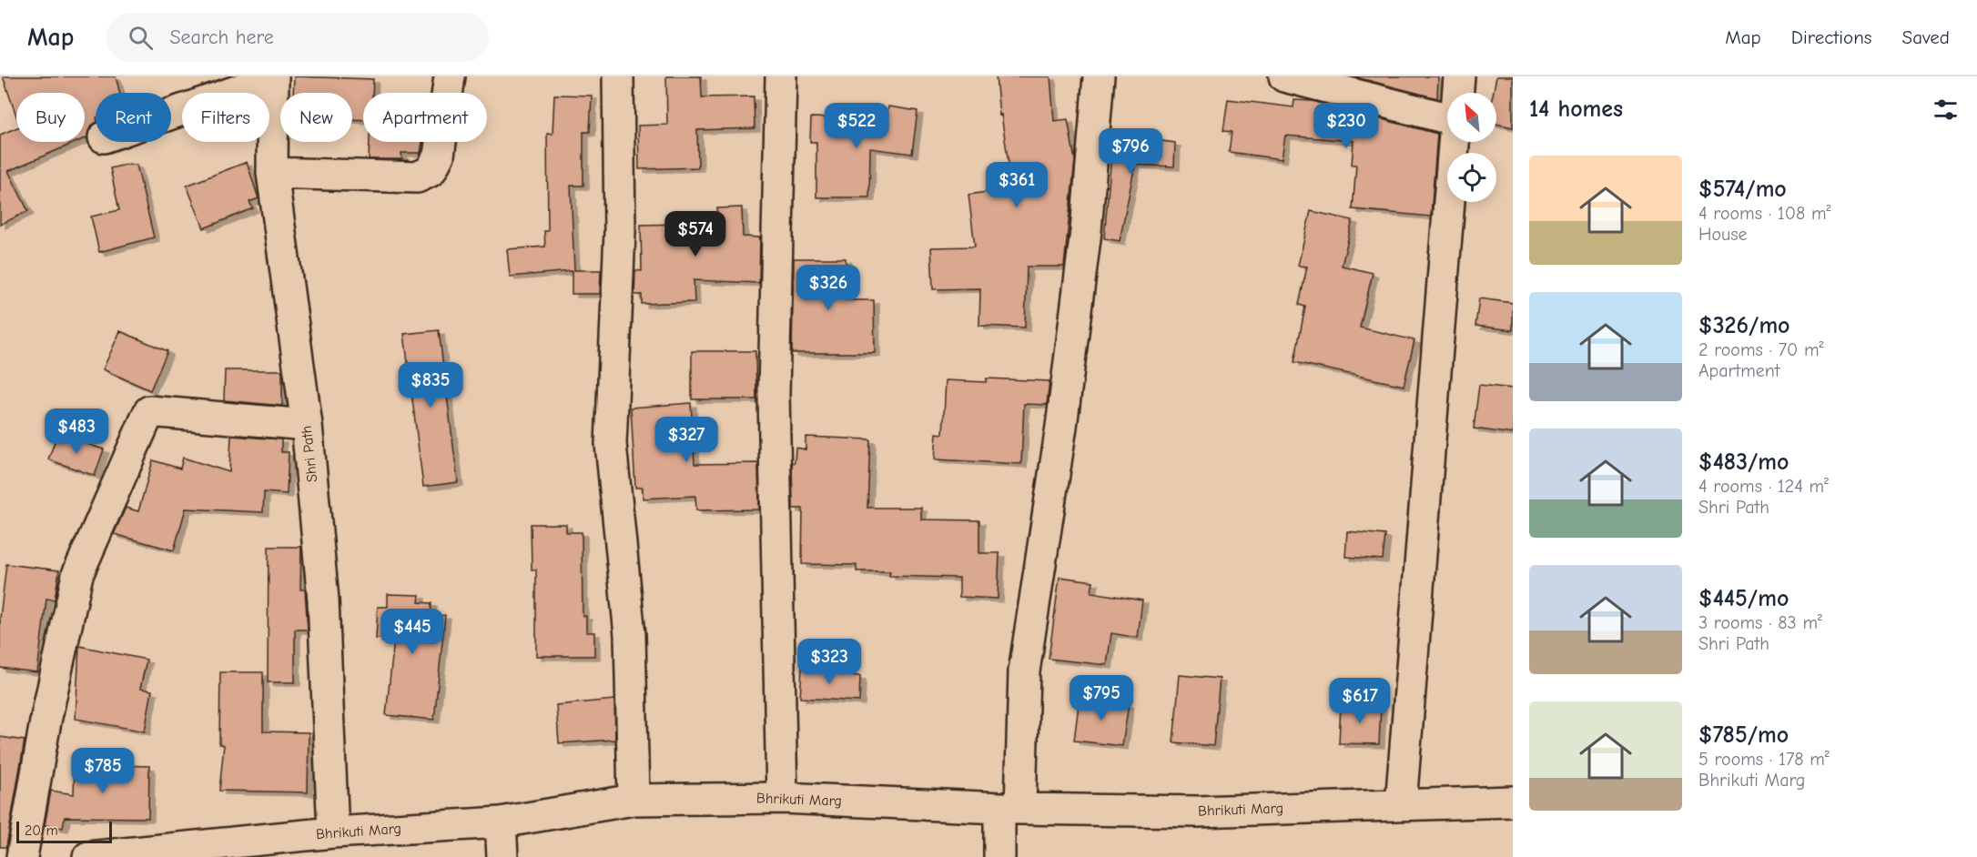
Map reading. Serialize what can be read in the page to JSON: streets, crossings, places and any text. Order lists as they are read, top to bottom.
{
  "streets": {
    "street": ["Shri Path", "Bhrikuti Marg"]
  },
  "crossings": [
    ["Shri Path", "Bhrikuti Marg"]
  ],
  "scale_bar": "20 m",
  "north": "top left",
  "page": {
    "header": "Map",
    "search": "Search here",
    "nav": ["Map", "Directions", "Saved"],
    "heading": "14 homes",
    "chip": [
      "Buy",
      "Rent",
      "Filters",
      "New",
      "Apartment"
    ],
    "price": [
      "$522",
      "$230",
      "$796",
      "$361",
      "$574",
      "$326",
      "$835",
      "$483",
      "$327",
      "$445",
      "$323",
      "$795",
      "$617",
      "$785"
    ],
    "list": [
      {
        "name": "$574/mo",
        "note": "4 rooms · 108 m² · House"
      },
      {
        "name": "$326/mo",
        "note": "2 rooms · 70 m² · Apartment"
      },
      {
        "name": "$483/mo",
        "note": "4 rooms · 124 m² · Shri Path"
      },
      {
        "name": "$445/mo",
        "note": "3 rooms · 83 m² · Shri Path"
      },
      {
        "name": "$785/mo",
        "note": "5 rooms · 178 m² · Bhrikuti Marg"
      }
    ],
    "scale": "20 m"
  }
}
